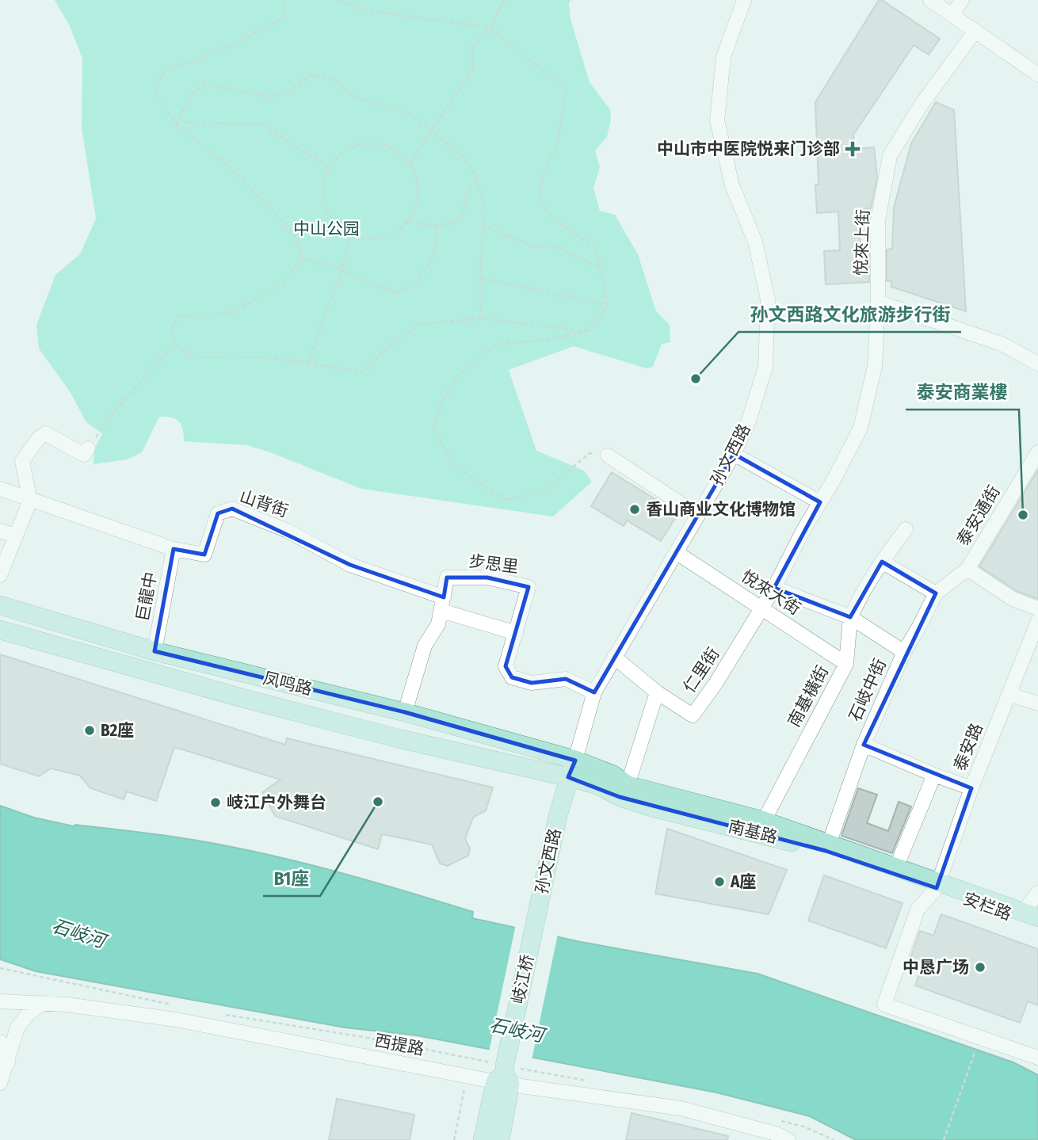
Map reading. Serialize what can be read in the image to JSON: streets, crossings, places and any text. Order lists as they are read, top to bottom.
{
  "streets": {
    "main road": [
      "孙文西路",
      "凤鸣路",
      "南基路",
      "安栏路",
      "岐江桥"
    ],
    "street": [
      "悅來上街",
      "山背街",
      "泰安通街",
      "步思里",
      "悅來大街",
      "巨龍中",
      "仁里街",
      "石岐中街",
      "南基橫街",
      "泰安路",
      "西提路"
    ]
  },
  "crossings": [
    ["悅來上街", "悅來大街"],
    ["悅來上街", "仁里街"],
    ["孙文西路", "步思里"],
    ["孙文西路", "悅來大街"],
    ["孙文西路", "仁里街"],
    ["孙文西路", "凤鸣路"],
    ["孙文西路", "南基路"],
    ["孙文西路", "岐江桥"],
    ["山背街", "步思里"],
    ["山背街", "巨龍中"],
    ["泰安通街", "石岐中街"],
    ["步思里", "凤鸣路"],
    ["悅來大街", "仁里街"],
    ["悅來大街", "南基橫街"],
    ["巨龍中", "凤鸣路"],
    ["仁里街", "南基路"],
    ["凤鸣路", "南基路"],
    ["石岐中街", "南基路"],
    ["南基橫街", "南基路"],
    ["泰安路", "南基路"],
    ["泰安路", "安栏路"],
    ["南基路", "安栏路"],
    ["岐江桥", "西提路"]
  ],
  "water": ["石岐河"],
  "parks": ["中山公园"],
  "places": {
    "health": ["中山市中医院悦来门诊部"],
    "other": [
      "孙文西路文化旅游步行街",
      "香山商业文化博物馆",
      "泰安商業樓",
      "B2座",
      "B1座",
      "岐江户外舞台",
      "A座",
      "中恳广场"
    ]
  }
}
